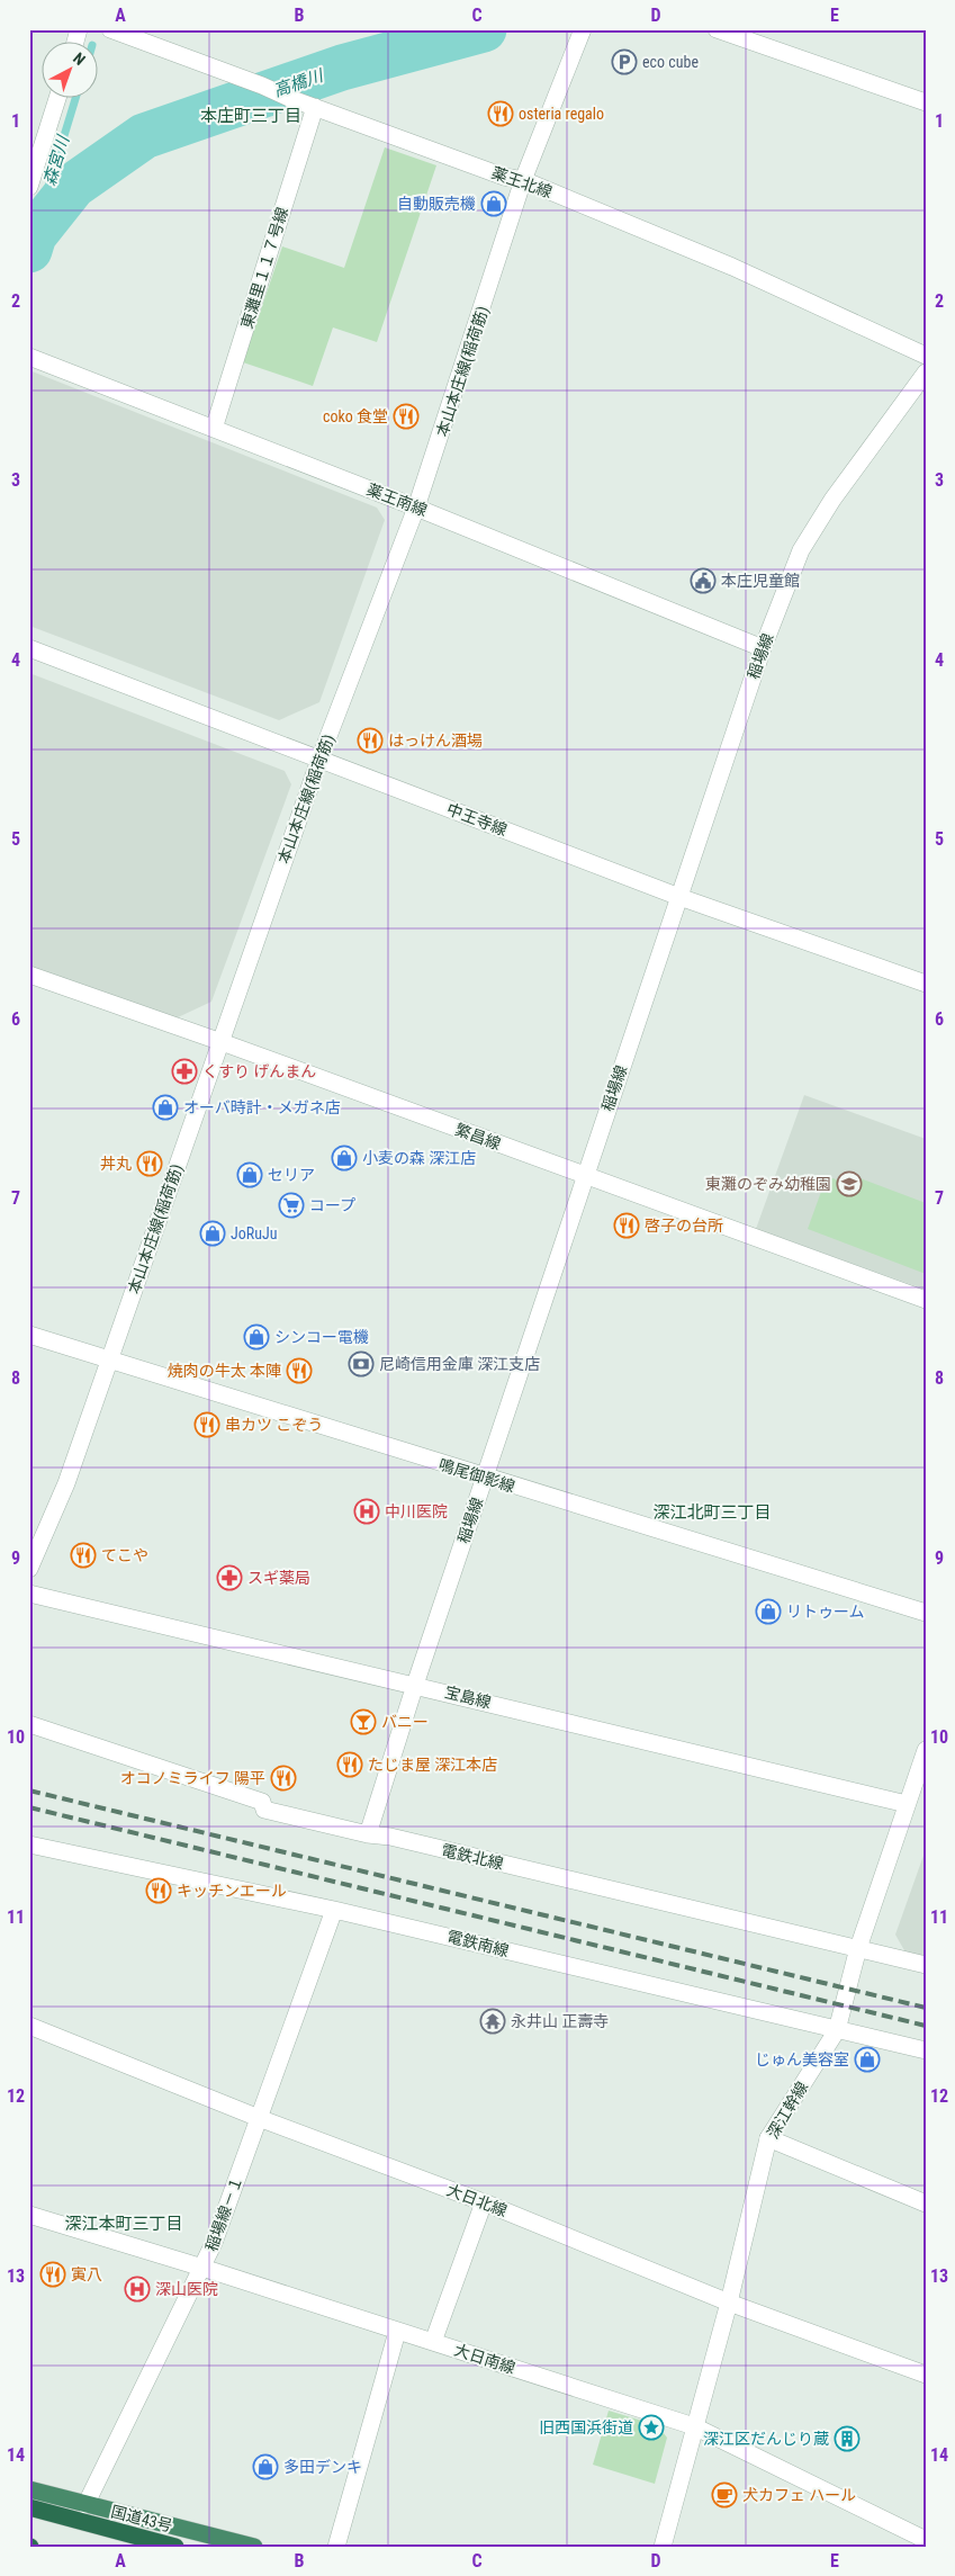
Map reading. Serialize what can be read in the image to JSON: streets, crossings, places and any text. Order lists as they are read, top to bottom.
{
  "streets": {
    "highway": ["国道43号"],
    "street": [
      "薬王北線",
      "東灘里１１７号線",
      "本山本庄線(稲荷筋)",
      "薬王南線",
      "稲場線",
      "中王寺線",
      "繁昌線",
      "鳴尾御影線",
      "宝島線",
      "電鉄北線",
      "電鉄南線",
      "深江幹線",
      "大日北線",
      "稲場線－１",
      "大日南線"
    ]
  },
  "crossings": [
    ["薬王北線", "東灘里１１７号線"],
    ["薬王北線", "本山本庄線(稲荷筋)"],
    ["東灘里１１７号線", "薬王南線"],
    ["本山本庄線(稲荷筋)", "薬王南線"],
    ["本山本庄線(稲荷筋)", "中王寺線"],
    ["本山本庄線(稲荷筋)", "繁昌線"],
    ["本山本庄線(稲荷筋)", "鳴尾御影線"],
    ["薬王南線", "稲場線"],
    ["稲場線", "中王寺線"],
    ["稲場線", "繁昌線"],
    ["稲場線", "鳴尾御影線"],
    ["稲場線", "宝島線"],
    ["稲場線", "電鉄北線"],
    ["宝島線", "深江幹線"],
    ["電鉄北線", "深江幹線"],
    ["電鉄南線", "深江幹線"],
    ["電鉄南線", "稲場線－１"],
    ["深江幹線", "大日北線"],
    ["深江幹線", "大日南線"],
    ["大日北線", "稲場線－１"],
    ["稲場線－１", "大日南線"],
    ["稲場線－１", "国道43号"]
  ],
  "districts": ["本庄町三丁目", "深江北町三丁目", "深江本町三丁目"],
  "water": ["高橋川", "森宮川"],
  "places": {
    "parking": ["eco cube"],
    "restaurant": [
      "osteria regalo",
      "coko 食堂",
      "はっけん酒場",
      "丼丸",
      "啓子の台所",
      "焼肉の牛太 本陣",
      "串カツ こぞう",
      "てこや",
      "たじま屋 深江本店",
      "オコノミライフ 陽平",
      "キッチンエール",
      "寅八"
    ],
    "shop": [
      "自動販売機",
      "オーバ時計・メガネ店",
      "小麦の森 深江店",
      "セリア",
      "JoRuJu",
      "シンコー電機",
      "リトゥーム",
      "じゅん美容室",
      "多田デンキ"
    ],
    "public building": ["本庄児童館"],
    "pharmacy": ["くすり げんまん", "スギ薬局"],
    "school or university": ["東灘のぞみ幼稚園"],
    "supermarket": ["コープ"],
    "bank": ["尼崎信用金庫 深江支店"],
    "hospital": ["中川医院", "深山医院"],
    "bar": ["バニー"],
    "temple": ["永井山 正壽寺"],
    "place": ["旧西国浜街道"],
    "building": ["深江区だんじり蔵"],
    "cafe": ["犬カフェ ハール"]
  },
  "north": "top right",
  "grid": {
    "columns": [
      "A",
      "B",
      "C",
      "D",
      "E"
    ],
    "rows": [
      "1",
      "2",
      "3",
      "4",
      "5",
      "6",
      "7",
      "8",
      "9",
      "10",
      "11",
      "12",
      "13",
      "14"
    ]
  }
}
